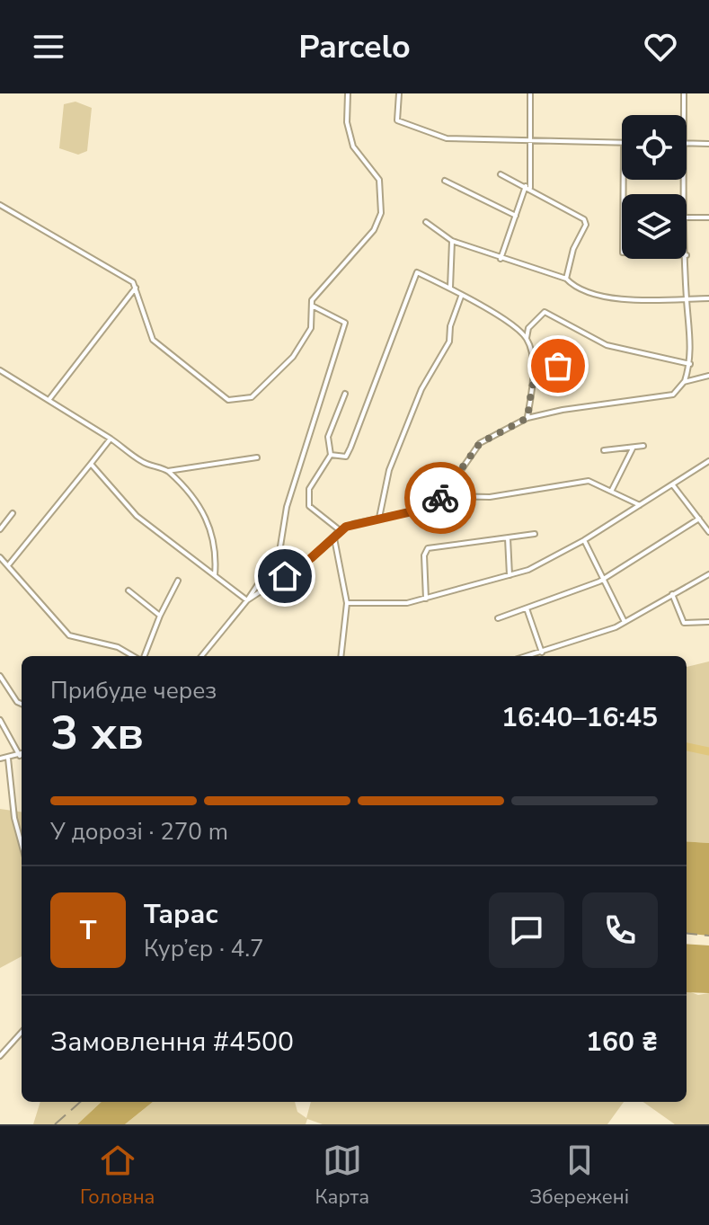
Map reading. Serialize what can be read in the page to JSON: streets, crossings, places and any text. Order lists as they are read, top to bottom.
{
  "page": {
    "header": "Parcelo",
    "heading": ["3 хв", "Прибуде через", "16:40–16:45"],
    "panel": [
      "Тарас",
      "Кур’єр · 4.7",
      "Замовлення #4500",
      "160 ₴"
    ],
    "bar": "У дорозі · 270 m",
    "round": "Т",
    "tabs": ["Головна", "Карта", "Збережені"]
  }
}
